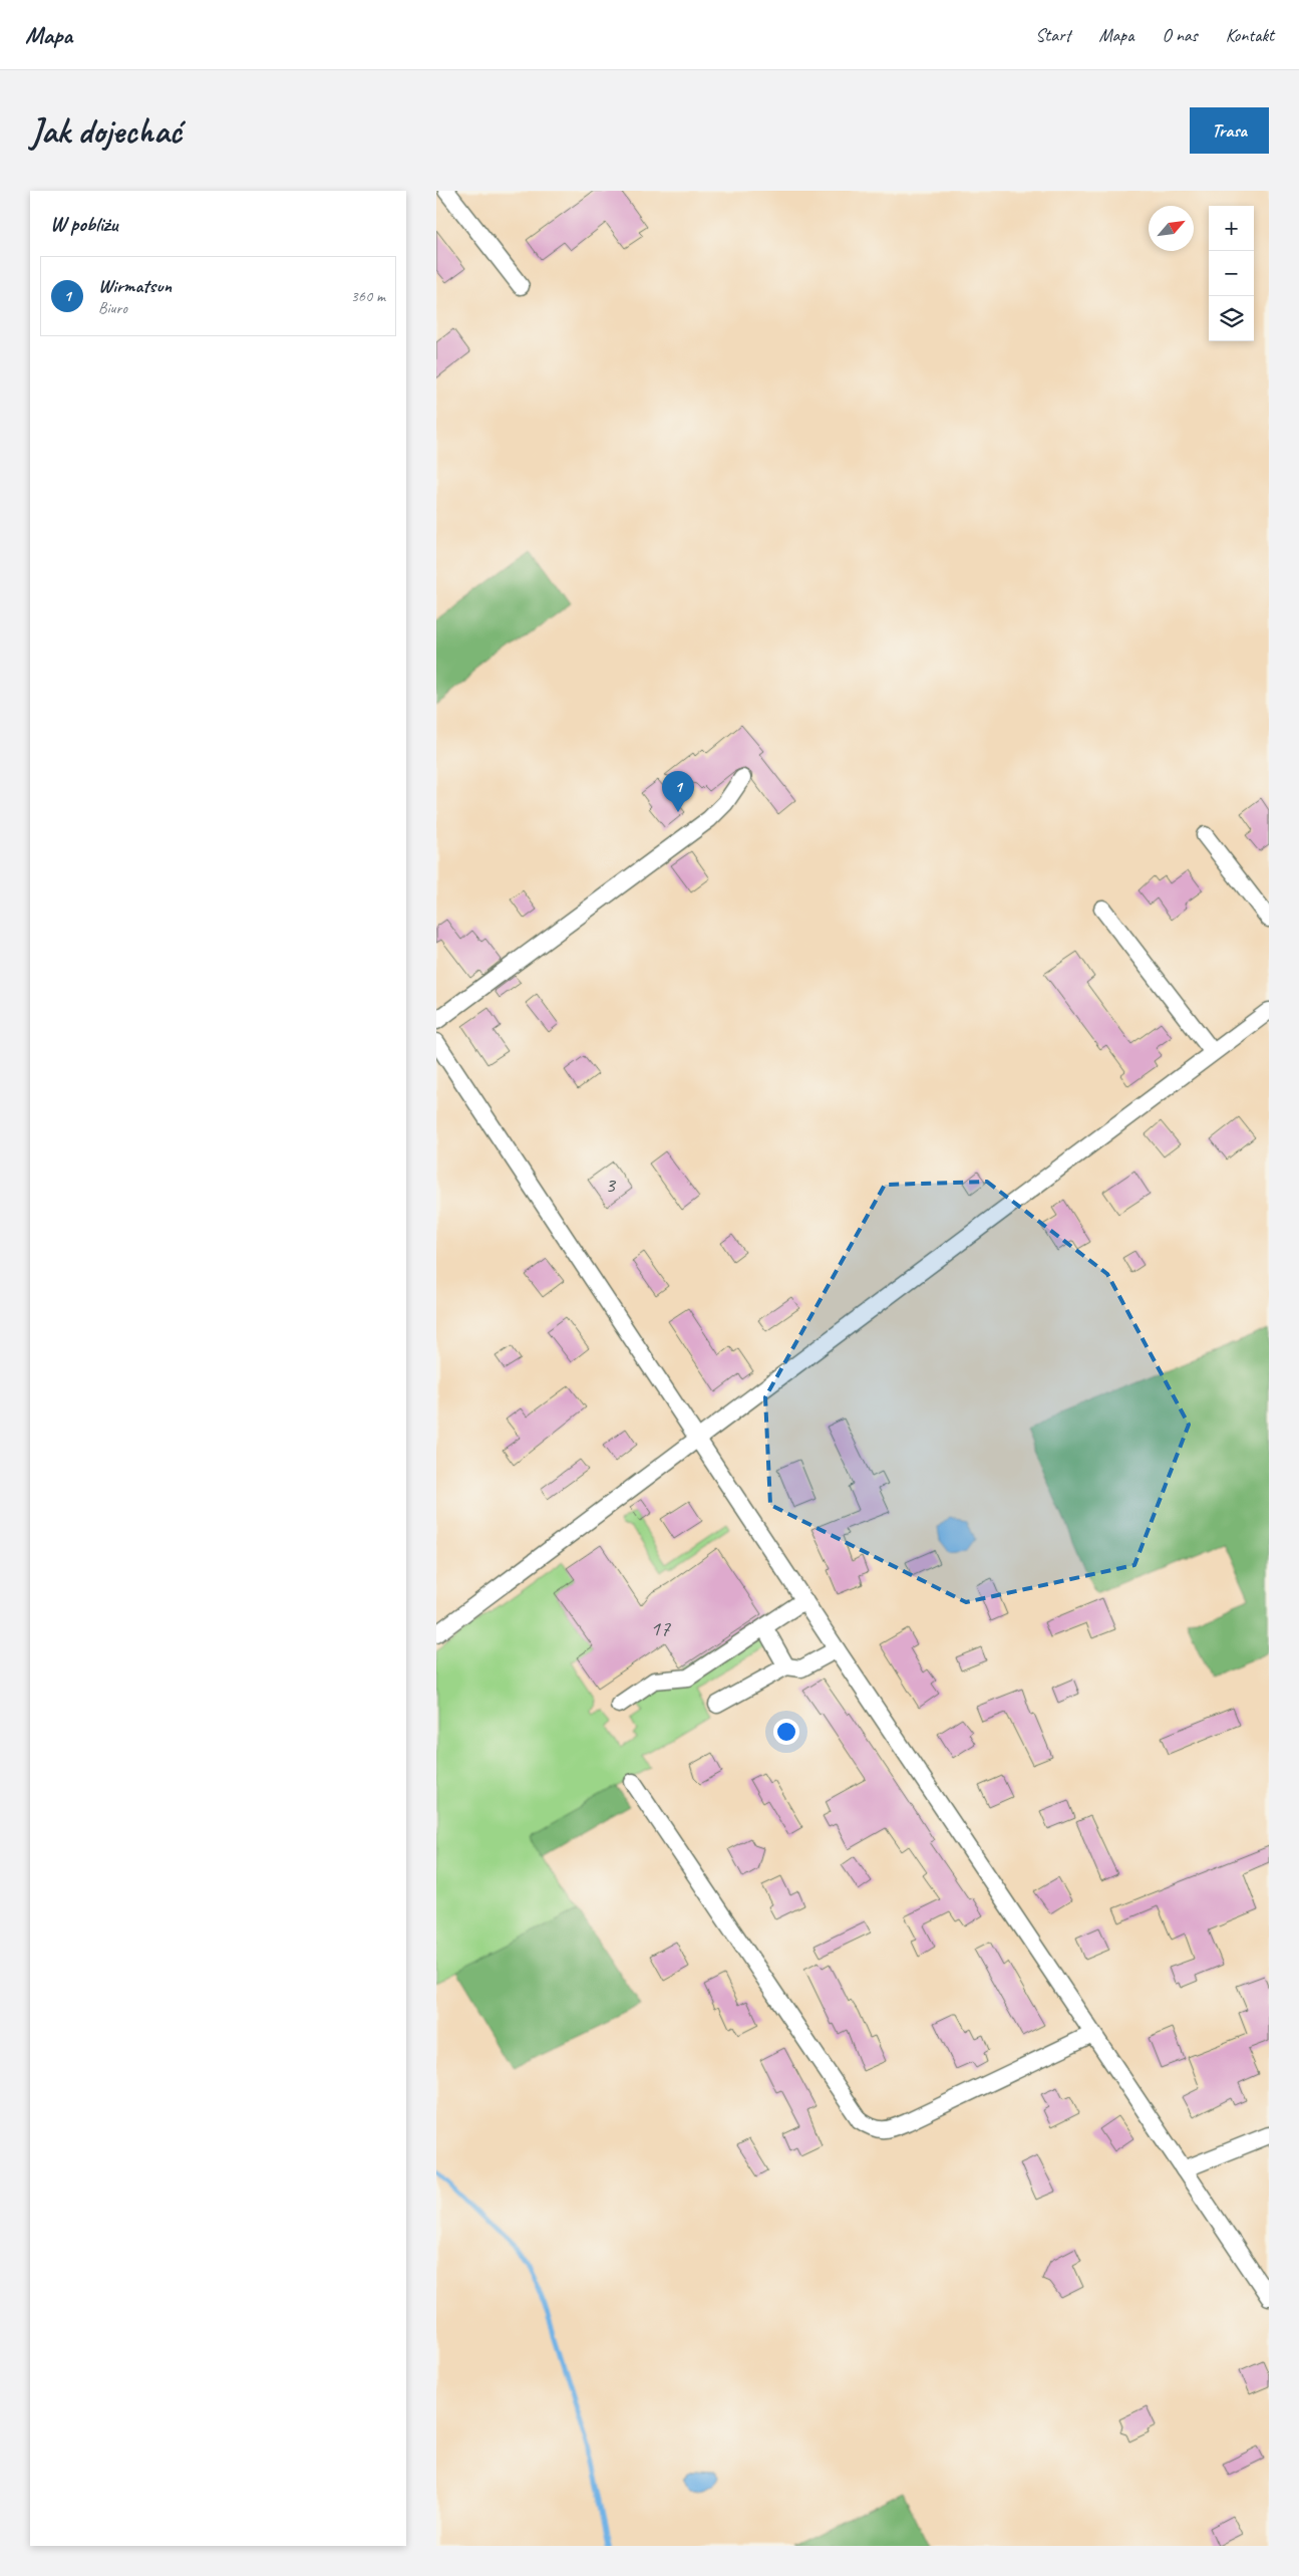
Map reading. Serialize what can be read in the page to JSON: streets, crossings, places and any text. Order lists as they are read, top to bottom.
{
  "house_numbers": ["3", "17"],
  "north": "top right",
  "page": {
    "header": "Mapa",
    "nav": [
      "Start",
      "Mapa",
      "O nas",
      "Kontakt"
    ],
    "buttons": "Trasa",
    "title": "Jak dojechać",
    "heading": "W pobliżu",
    "map_buttons": ["+", "−"],
    "list": [
      {
        "mark": "1",
        "name": "Wirmatsun",
        "note": "Biuro",
        "value": "360 m"
      }
    ],
    "pins": "1"
  }
}
